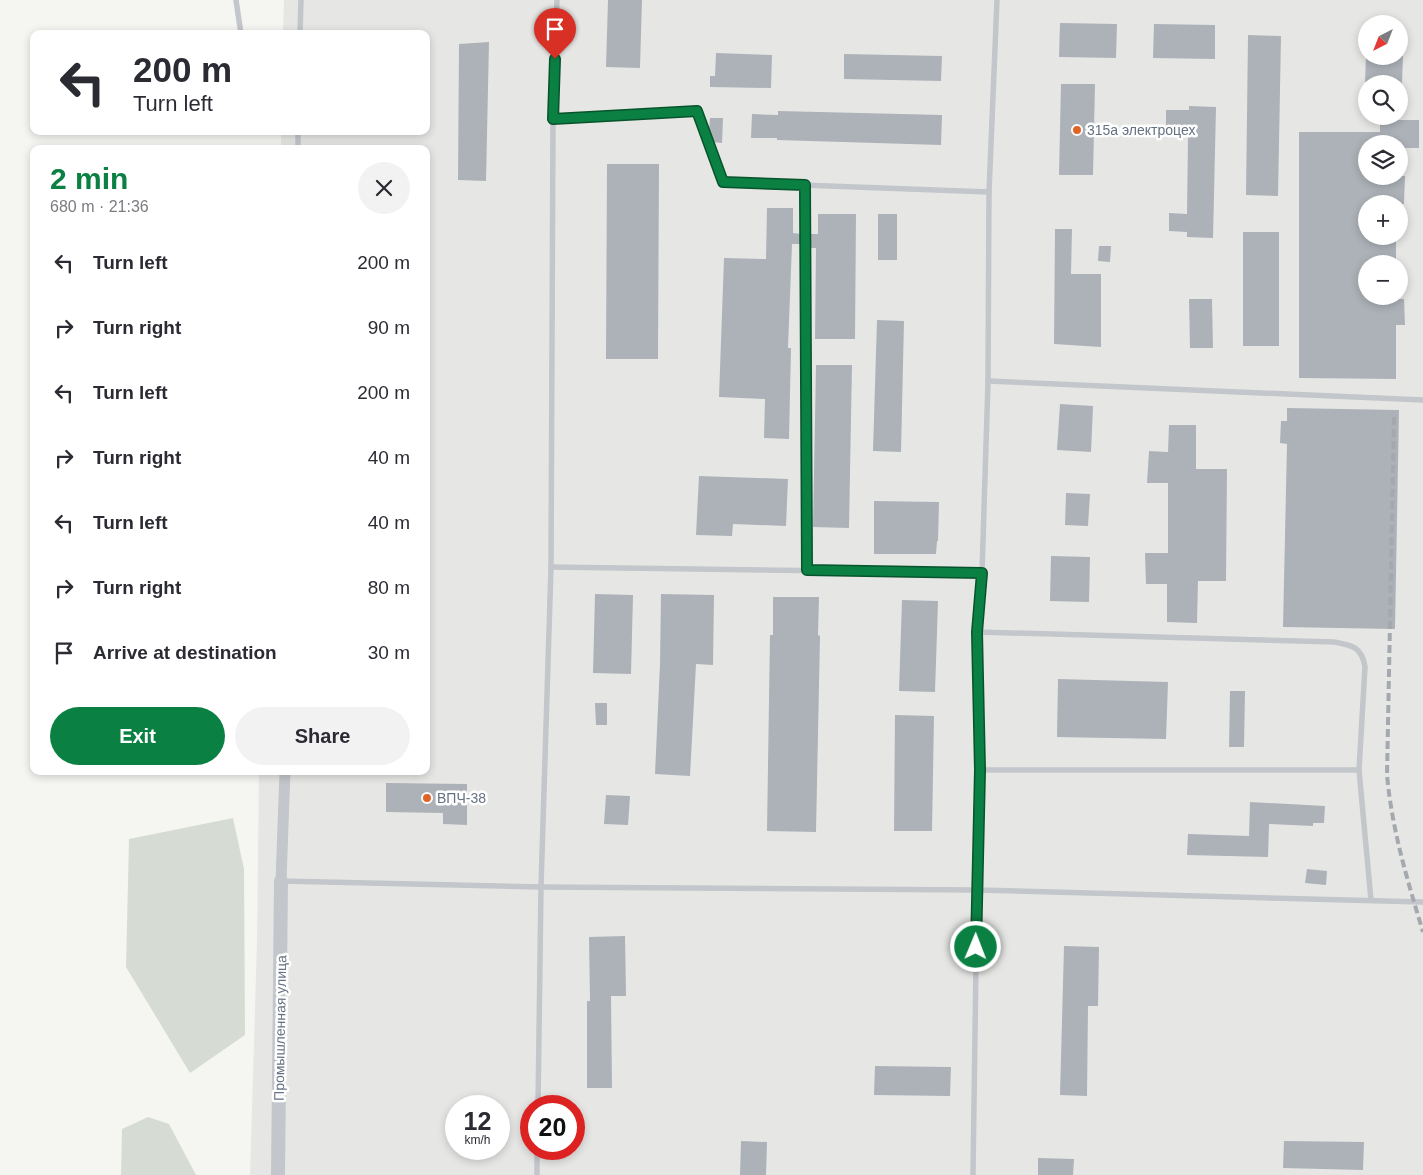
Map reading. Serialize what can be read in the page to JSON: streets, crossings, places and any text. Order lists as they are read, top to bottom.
{
  "streets": {
    "street": ["Промышленная улица"]
  },
  "places": ["315a электроцех", "ВПЧ-38"],
  "north": "bottom left",
  "page": {
    "map_buttons": ["+", "−"],
    "turn": ["200 m", "Turn left"],
    "heading": ["2 min", "680 m · 21:36"],
    "list": [
      {
        "name": "Turn left",
        "value": "200 m"
      },
      {
        "name": "Turn right",
        "value": "90 m"
      },
      {
        "name": "Turn left",
        "value": "200 m"
      },
      {
        "name": "Turn right",
        "value": "40 m"
      },
      {
        "name": "Turn left",
        "value": "40 m"
      },
      {
        "name": "Turn right",
        "value": "80 m"
      },
      {
        "name": "Arrive at destination",
        "value": "30 m"
      }
    ],
    "buttons": ["Exit", "Share"],
    "speed": "12 km/h",
    "limit": "20"
  }
}
